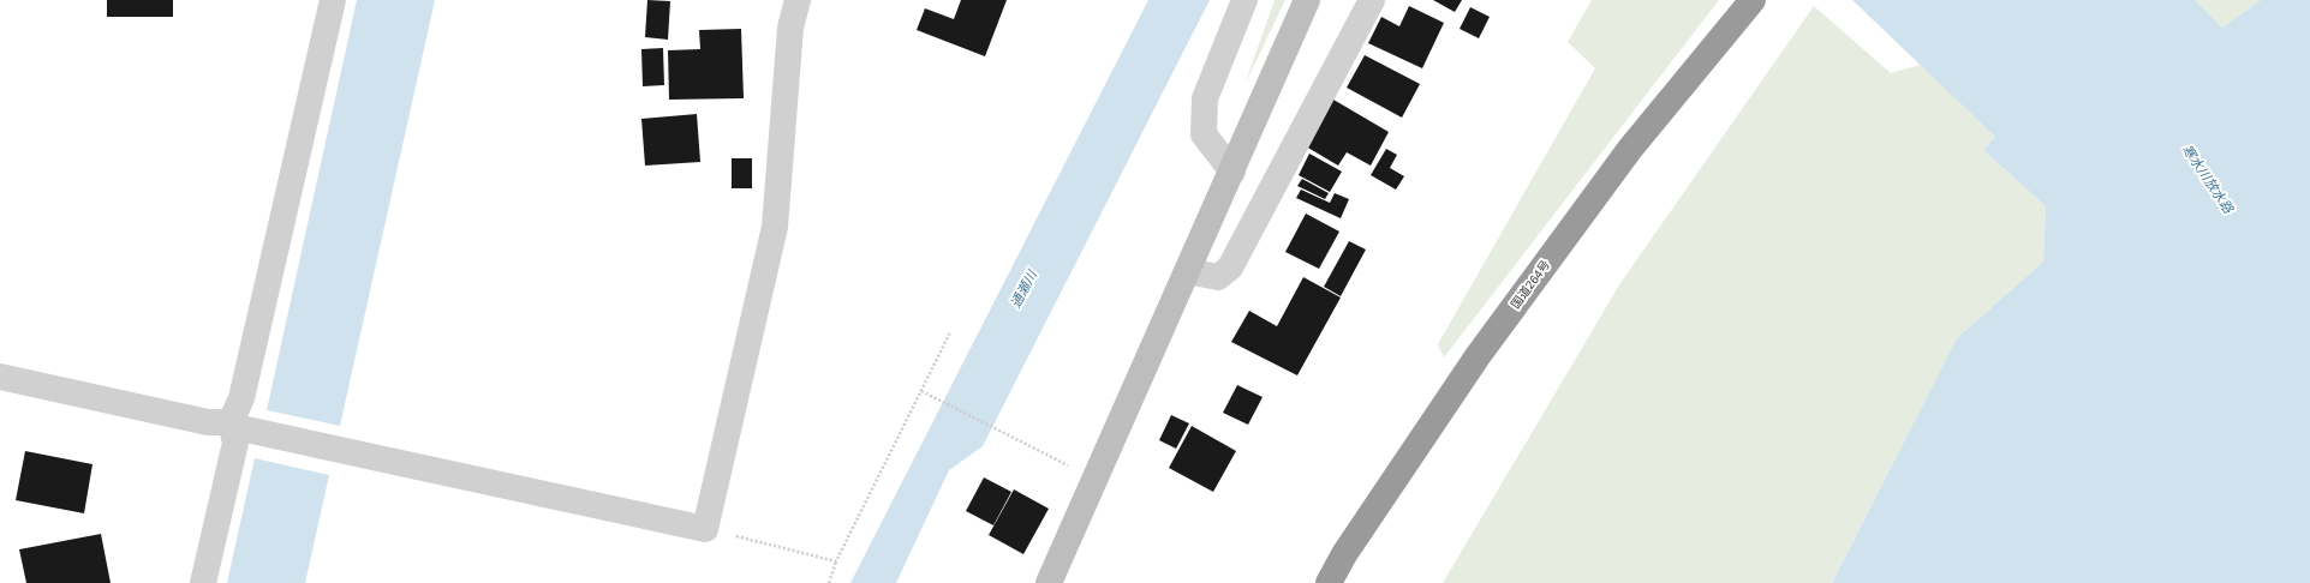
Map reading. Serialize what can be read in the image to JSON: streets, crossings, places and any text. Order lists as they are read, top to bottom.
{
  "streets": {
    "highway": ["国道264号"]
  },
  "water": ["寒水川放水路", "通瀬川"]
}
